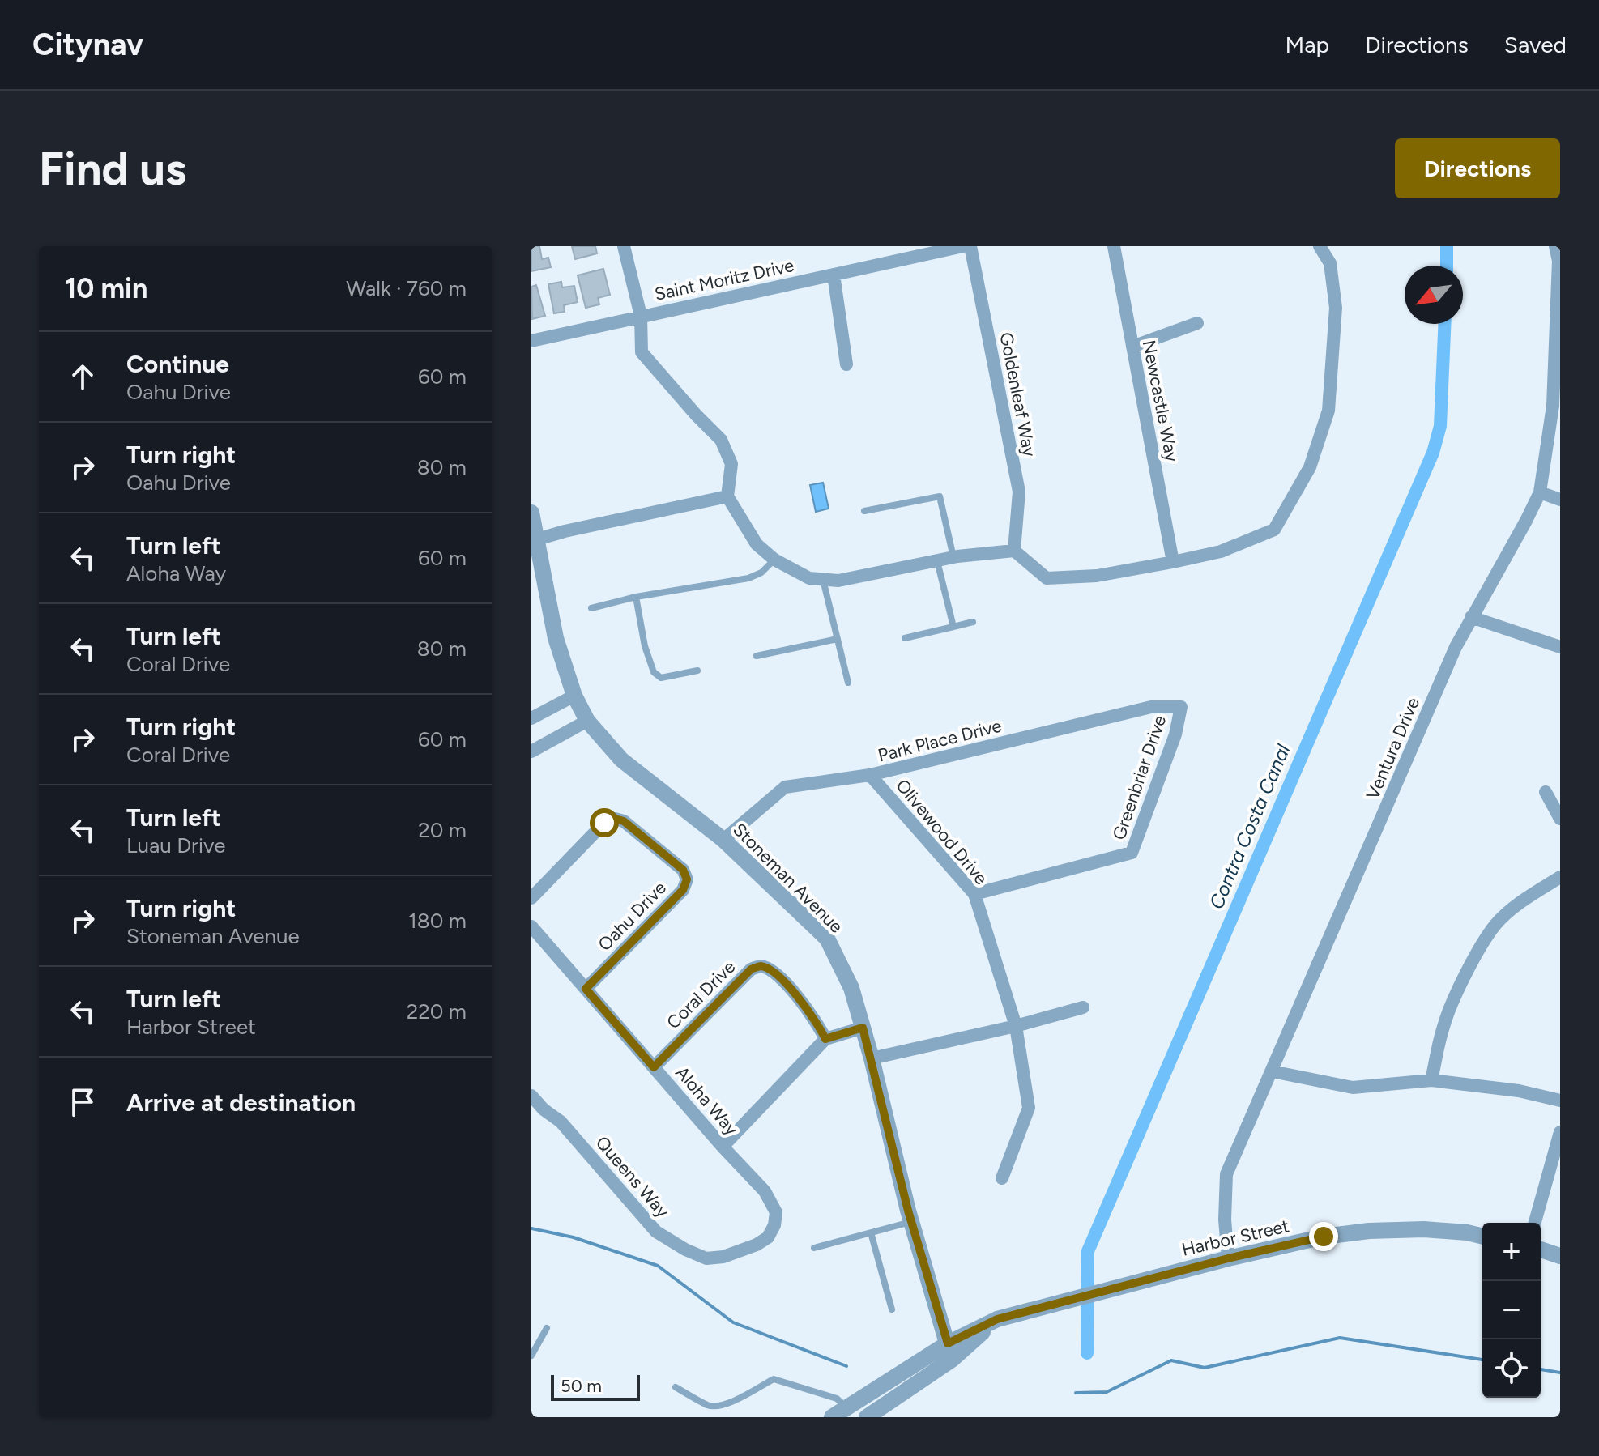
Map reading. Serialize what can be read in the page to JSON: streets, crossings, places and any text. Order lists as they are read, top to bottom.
{
  "streets": {
    "street": [
      "Saint Moritz Drive",
      "Goldenleaf Way",
      "Newcastle Way",
      "Park Place Drive",
      "Ventura Drive",
      "Greenbriar Drive",
      "Olivewood Drive",
      "Stoneman Avenue",
      "Oahu Drive",
      "Coral Drive",
      "Aloha Way",
      "Queens Way",
      "Harbor Street"
    ]
  },
  "crossings": [
    ["Park Place Drive", "Greenbriar Drive"],
    ["Park Place Drive", "Olivewood Drive"],
    ["Park Place Drive", "Stoneman Avenue"],
    ["Ventura Drive", "Harbor Street"],
    ["Greenbriar Drive", "Olivewood Drive"],
    ["Stoneman Avenue", "Harbor Street"],
    ["Oahu Drive", "Aloha Way"],
    ["Coral Drive", "Aloha Way"],
    ["Aloha Way", "Queens Way"]
  ],
  "water": ["Contra Costa Canal"],
  "scale_bar": "50 m",
  "north": "bottom left",
  "page": {
    "header": "Citynav",
    "nav": ["Map", "Directions", "Saved"],
    "buttons": "Directions",
    "title": "Find us",
    "heading": ["10 min", "Walk · 760 m"],
    "list": [
      ["Continue", "Oahu Drive", "60 m"],
      ["Turn right", "Oahu Drive", "80 m"],
      ["Turn left", "Aloha Way", "60 m"],
      ["Turn left", "Coral Drive", "80 m"],
      ["Turn right", "Coral Drive", "60 m"],
      ["Turn left", "Luau Drive", "20 m"],
      ["Turn right", "Stoneman Avenue", "180 m"],
      ["Turn left", "Harbor Street", "220 m"],
      "Arrive at destination"
    ],
    "map_buttons": ["+", "−"],
    "scale": "50 m"
  }
}
